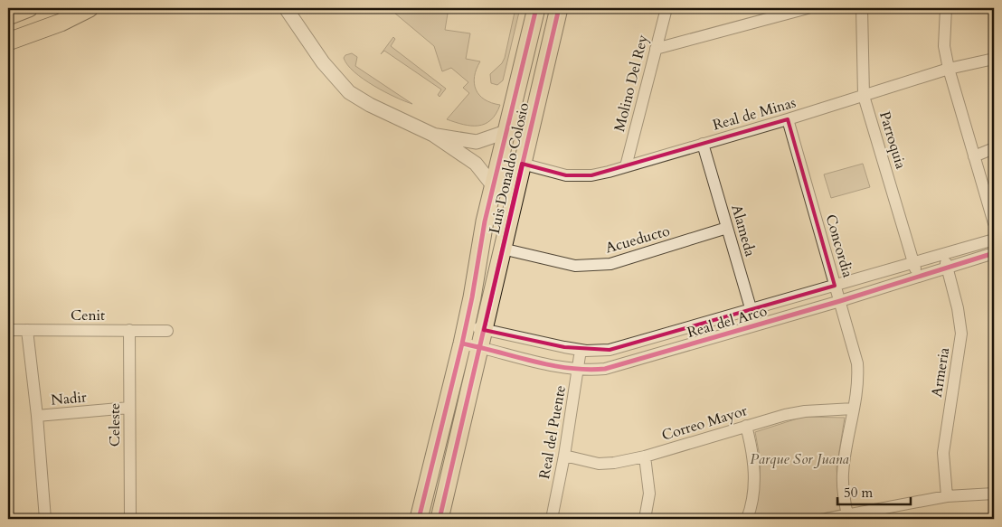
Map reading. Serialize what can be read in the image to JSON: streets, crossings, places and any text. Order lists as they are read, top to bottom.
{
  "streets": {
    "main road": ["Luis Donaldo Colosio"],
    "street": [
      "Molino Del Rey",
      "Real de Minas",
      "Parroquia",
      "Alameda",
      "Acueducto",
      "Concordia",
      "Cenit",
      "Real del Arco",
      "Armeria",
      "Nadir",
      "Correo Mayor",
      "Celeste",
      "Real del Puente"
    ]
  },
  "crossings": [
    ["Molino Del Rey", "Real de Minas"],
    ["Real de Minas", "Parroquia"],
    ["Real de Minas", "Luis Donaldo Colosio"],
    ["Real de Minas", "Alameda"],
    ["Real de Minas", "Concordia"],
    ["Parroquia", "Real del Arco"],
    ["Luis Donaldo Colosio", "Acueducto"],
    ["Luis Donaldo Colosio", "Real del Arco"],
    ["Alameda", "Acueducto"],
    ["Alameda", "Real del Arco"],
    ["Concordia", "Real del Arco"],
    ["Concordia", "Correo Mayor"],
    ["Cenit", "Celeste"],
    ["Real del Arco", "Armeria"],
    ["Real del Arco", "Real del Puente"],
    ["Nadir", "Celeste"],
    ["Correo Mayor", "Real del Puente"]
  ],
  "parks": ["Parque Sor Juana"],
  "scale_bar": "50 m"
}
